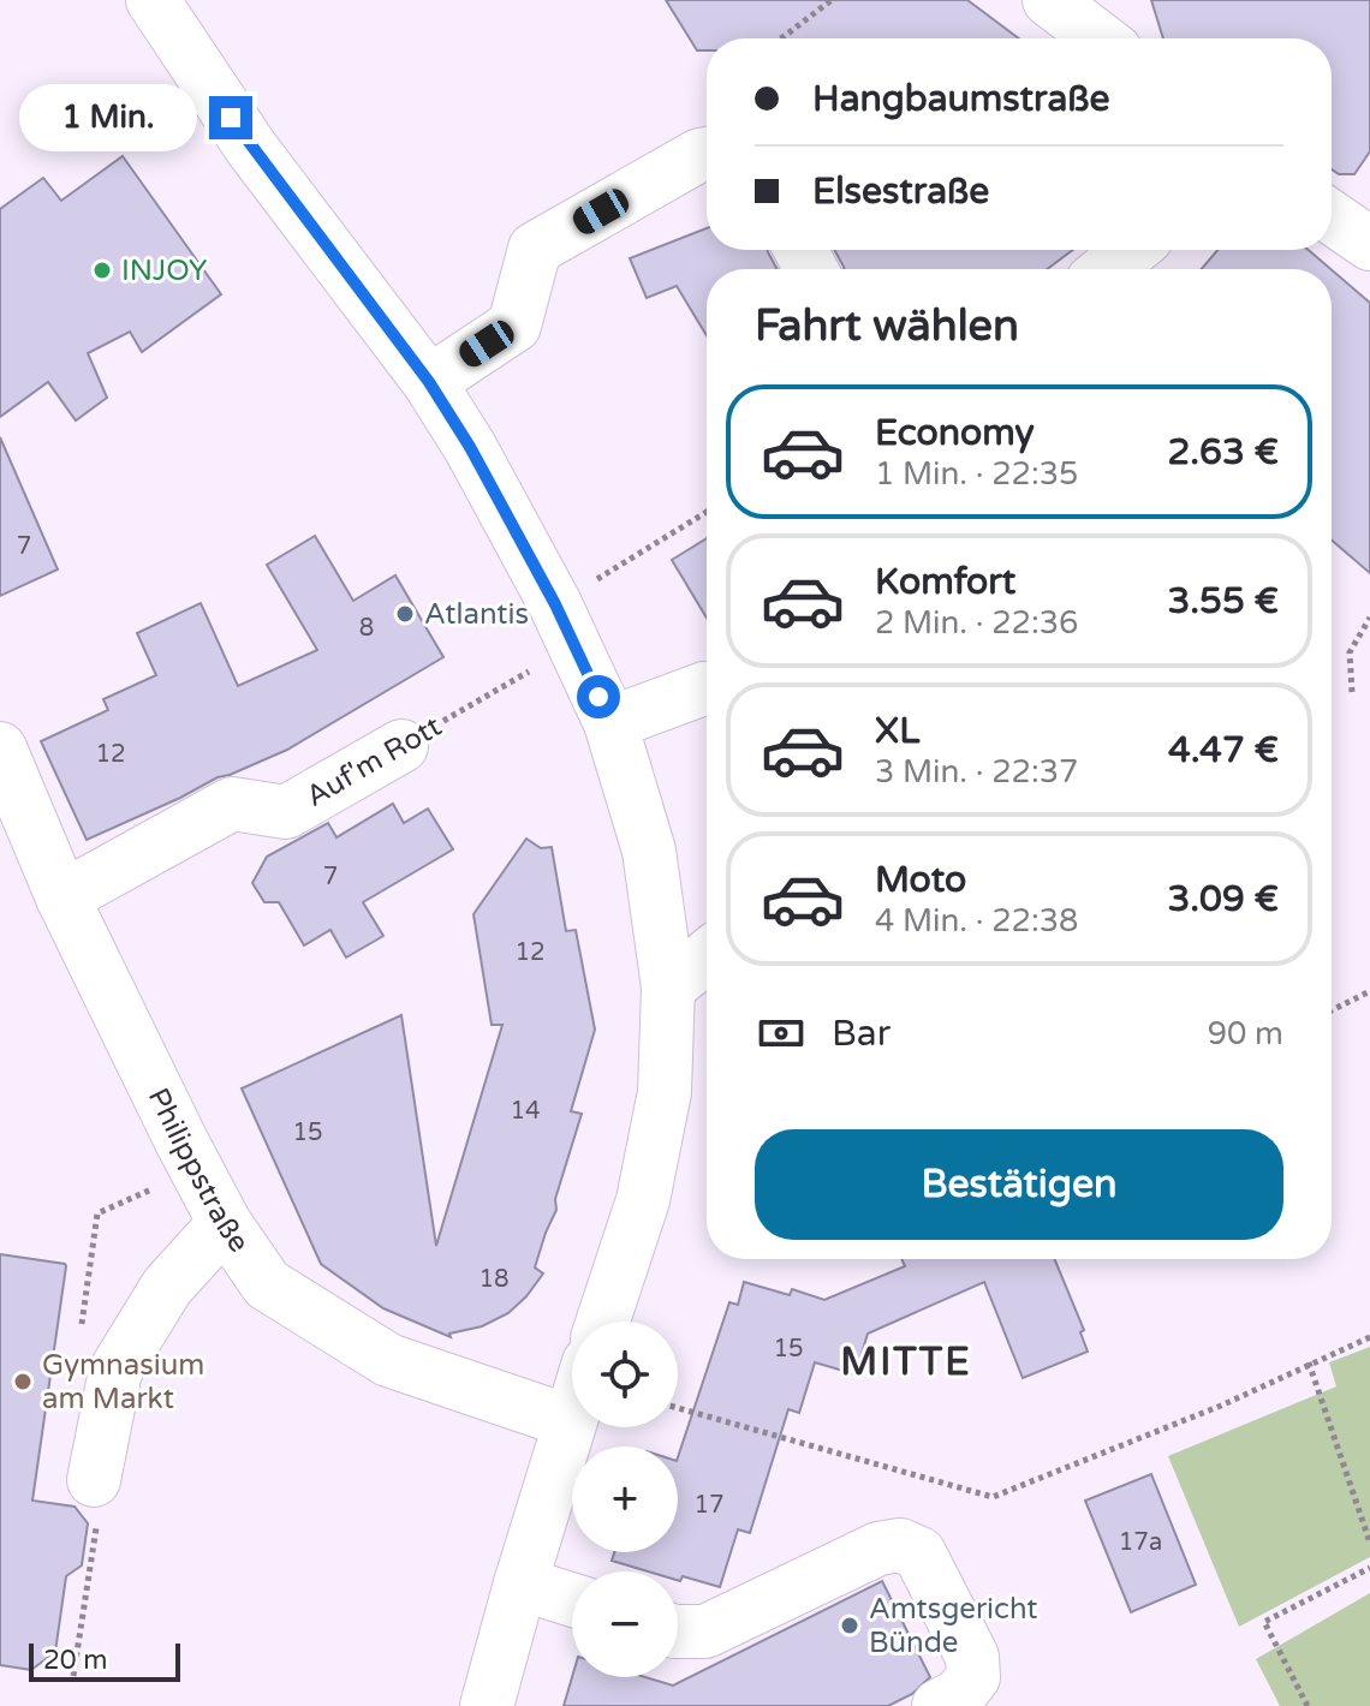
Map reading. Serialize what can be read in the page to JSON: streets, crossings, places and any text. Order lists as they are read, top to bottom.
{
  "streets": {
    "street": ["Auf'm Rott", "Philippstraße"]
  },
  "crossings": [
    ["Auf'm Rott", "Philippstraße"]
  ],
  "districts": ["MITTE"],
  "places": [
    "INJOY",
    "Atlantis",
    "Gymnasium am Markt",
    "Amtsgericht Bünde"
  ],
  "house_numbers": [
    "7",
    "8",
    "12",
    "7",
    "12",
    "14",
    "15",
    "18",
    "15",
    "17",
    "17a"
  ],
  "scale_bar": "20 m",
  "page": {
    "banner": ["Hangbaumstraße", "Elsestraße"],
    "bubble": "1 Min.",
    "heading": "Fahrt wählen",
    "list": [
      {
        "name": "Economy",
        "note": "1 Min. · 22:35",
        "value": "2.63 €"
      },
      {
        "name": "Komfort",
        "note": "2 Min. · 22:36",
        "value": "3.55 €"
      },
      {
        "name": "XL",
        "note": "3 Min. · 22:37",
        "value": "4.47 €"
      },
      {
        "name": "Moto",
        "note": "4 Min. · 22:38",
        "value": "3.09 €"
      }
    ],
    "pay": ["Bar", "90 m"],
    "buttons": "Bestätigen",
    "map_buttons": ["+", "−"],
    "scale": "20 m"
  }
}
